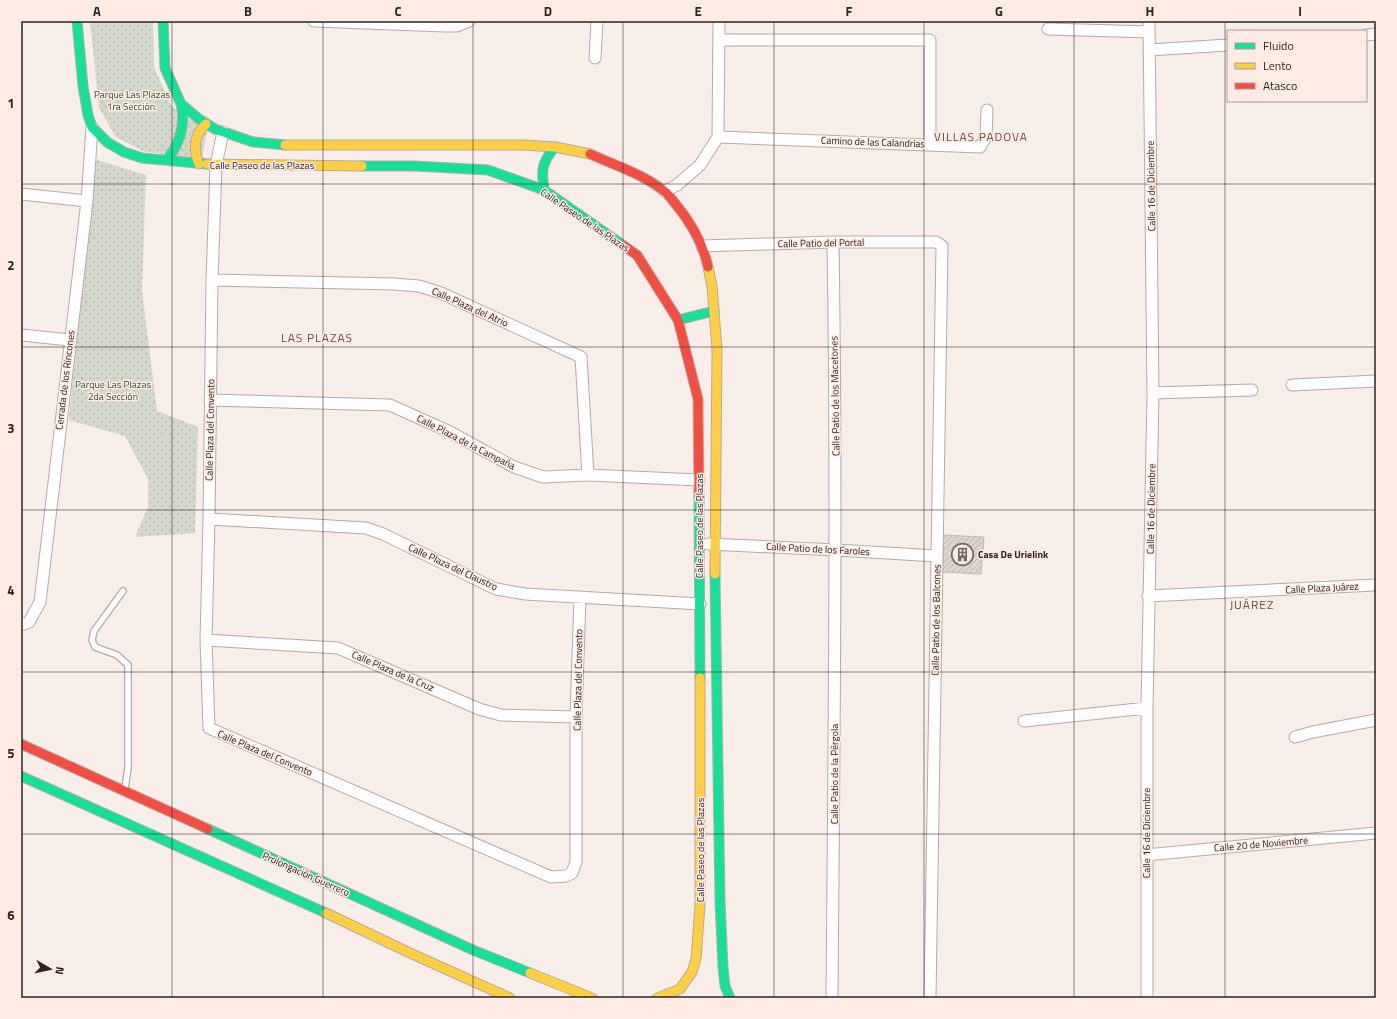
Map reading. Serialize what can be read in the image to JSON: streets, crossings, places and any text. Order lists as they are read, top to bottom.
{
  "streets": {
    "street": [
      "Camino de las Calandrias",
      "Calle Paseo de las Plazas",
      "Calle 16 de Diciembre",
      "Calle Patio del Portal",
      "Calle Plaza del Atrio",
      "Cerrada de los Rincones",
      "Calle Patio de los Macetones",
      "Calle Plaza del Convento",
      "Calle Plaza de la Campaña",
      "Calle Patio de los Faroles",
      "Calle Plaza del Claustro",
      "Calle Plaza Juárez",
      "Calle Patio de los Balcones",
      "Calle Plaza de la Cruz",
      "Calle Patio de la Pérgola",
      "Calle 20 de Noviembre",
      "Prolongación Guerrero"
    ]
  },
  "crossings": [
    ["Calle Paseo de las Plazas", "Calle Patio del Portal"],
    ["Calle Paseo de las Plazas", "Cerrada de los Rincones"],
    ["Calle Paseo de las Plazas", "Calle Plaza del Convento"],
    ["Calle Paseo de las Plazas", "Calle Plaza de la Campaña"],
    ["Calle Paseo de las Plazas", "Calle Patio de los Faroles"],
    ["Calle Paseo de las Plazas", "Calle Plaza del Claustro"],
    ["Calle 16 de Diciembre", "Calle Plaza Juárez"],
    ["Calle 16 de Diciembre", "Calle 20 de Noviembre"],
    ["Calle Patio del Portal", "Calle Patio de los Macetones"],
    ["Calle Patio del Portal", "Calle Patio de los Balcones"],
    ["Calle Plaza del Atrio", "Calle Plaza del Convento"],
    ["Calle Plaza del Atrio", "Calle Plaza de la Campaña"],
    ["Calle Patio de los Macetones", "Calle Patio de los Faroles"],
    ["Calle Patio de los Macetones", "Calle Patio de la Pérgola"],
    ["Calle Plaza del Convento", "Calle Plaza de la Campaña"],
    ["Calle Plaza del Convento", "Calle Plaza del Claustro"],
    ["Calle Plaza del Convento", "Calle Plaza de la Cruz"],
    ["Calle Patio de los Faroles", "Calle Patio de los Balcones"],
    ["Calle Patio de los Faroles", "Calle Patio de la Pérgola"]
  ],
  "districts": ["VILLAS PADOVA", "LAS PLAZAS", "JUÁREZ"],
  "parks": ["Parque Las Plazas 1ra Sección.", "Parque Las Plazas 2da Sección"],
  "places": {
    "building": ["Casa De Urielink"]
  },
  "legend": ["Fluido", "Lento", "Atasco"],
  "north": "right",
  "grid": {
    "columns": [
      "A",
      "B",
      "C",
      "D",
      "E",
      "F",
      "G",
      "H",
      "I"
    ],
    "rows": [
      "1",
      "2",
      "3",
      "4",
      "5",
      "6"
    ]
  }
}
